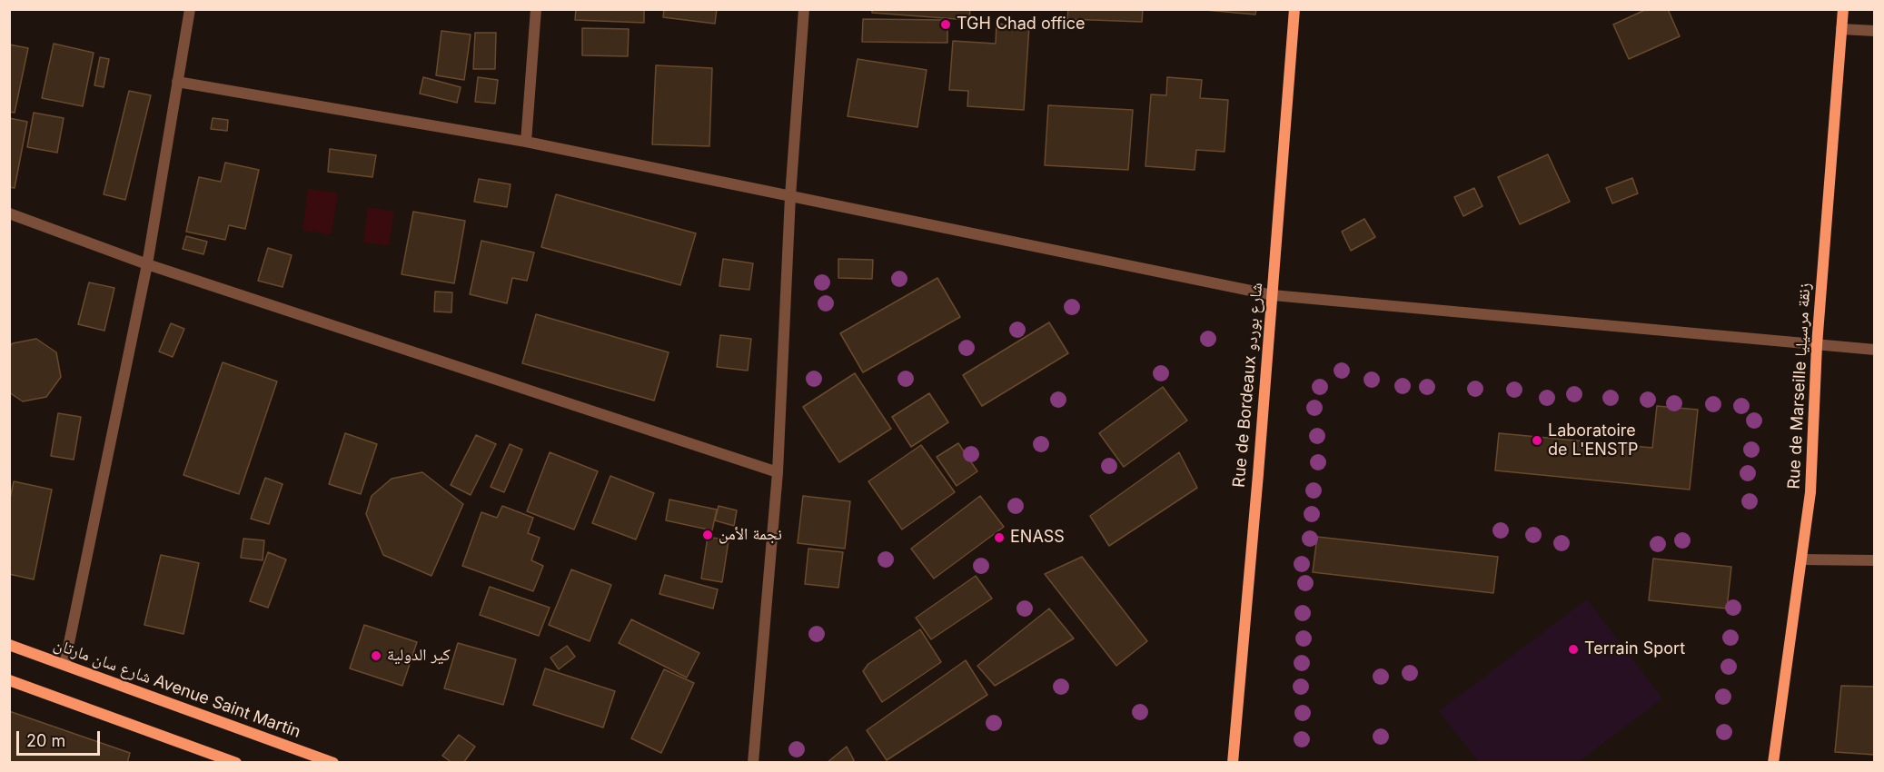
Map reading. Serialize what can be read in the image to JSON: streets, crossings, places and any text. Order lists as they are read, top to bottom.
{
  "streets": {
    "street": ["Rue de Bordeaux شارع بوردو", "Rue de Marseille زنقة مرسيليا", "شارع سان مارتان Avenue Saint Martin"]
  },
  "places": [
    "TGH Chad office",
    "Laboratoire de L'ENSTP",
    "نجمة الأمن",
    "ENASS",
    "Terrain Sport",
    "كير الدولية"
  ],
  "scale_bar": "20 m"
}
